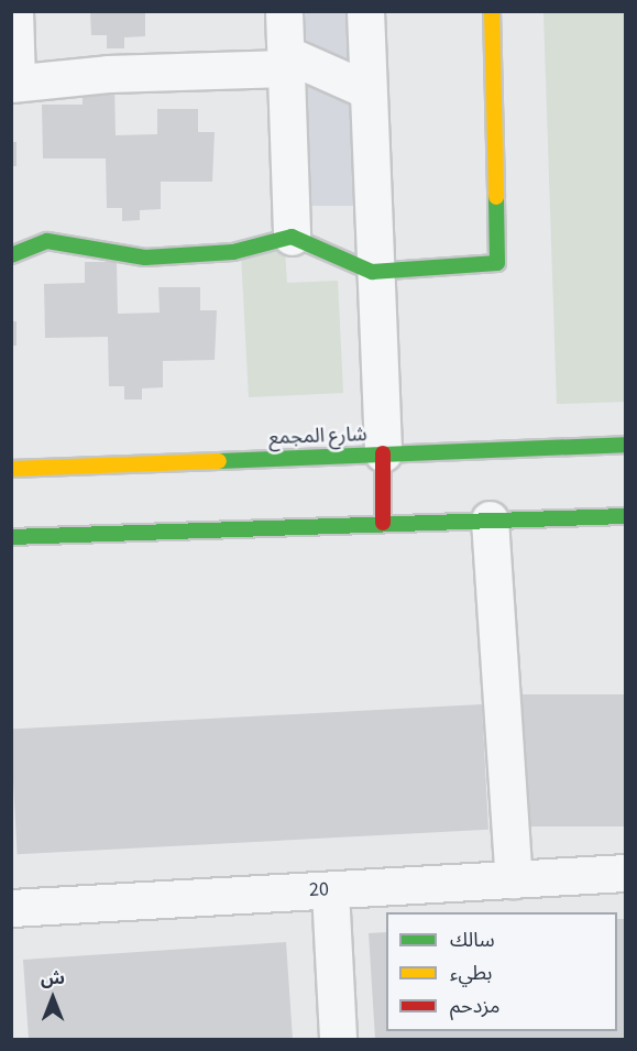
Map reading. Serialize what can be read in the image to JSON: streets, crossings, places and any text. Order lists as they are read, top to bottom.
{
  "streets": {
    "street": ["شارع المجمع", "20"]
  },
  "legend": ["سالك", "بطيء", "مزدحم"],
  "north": "top"
}
